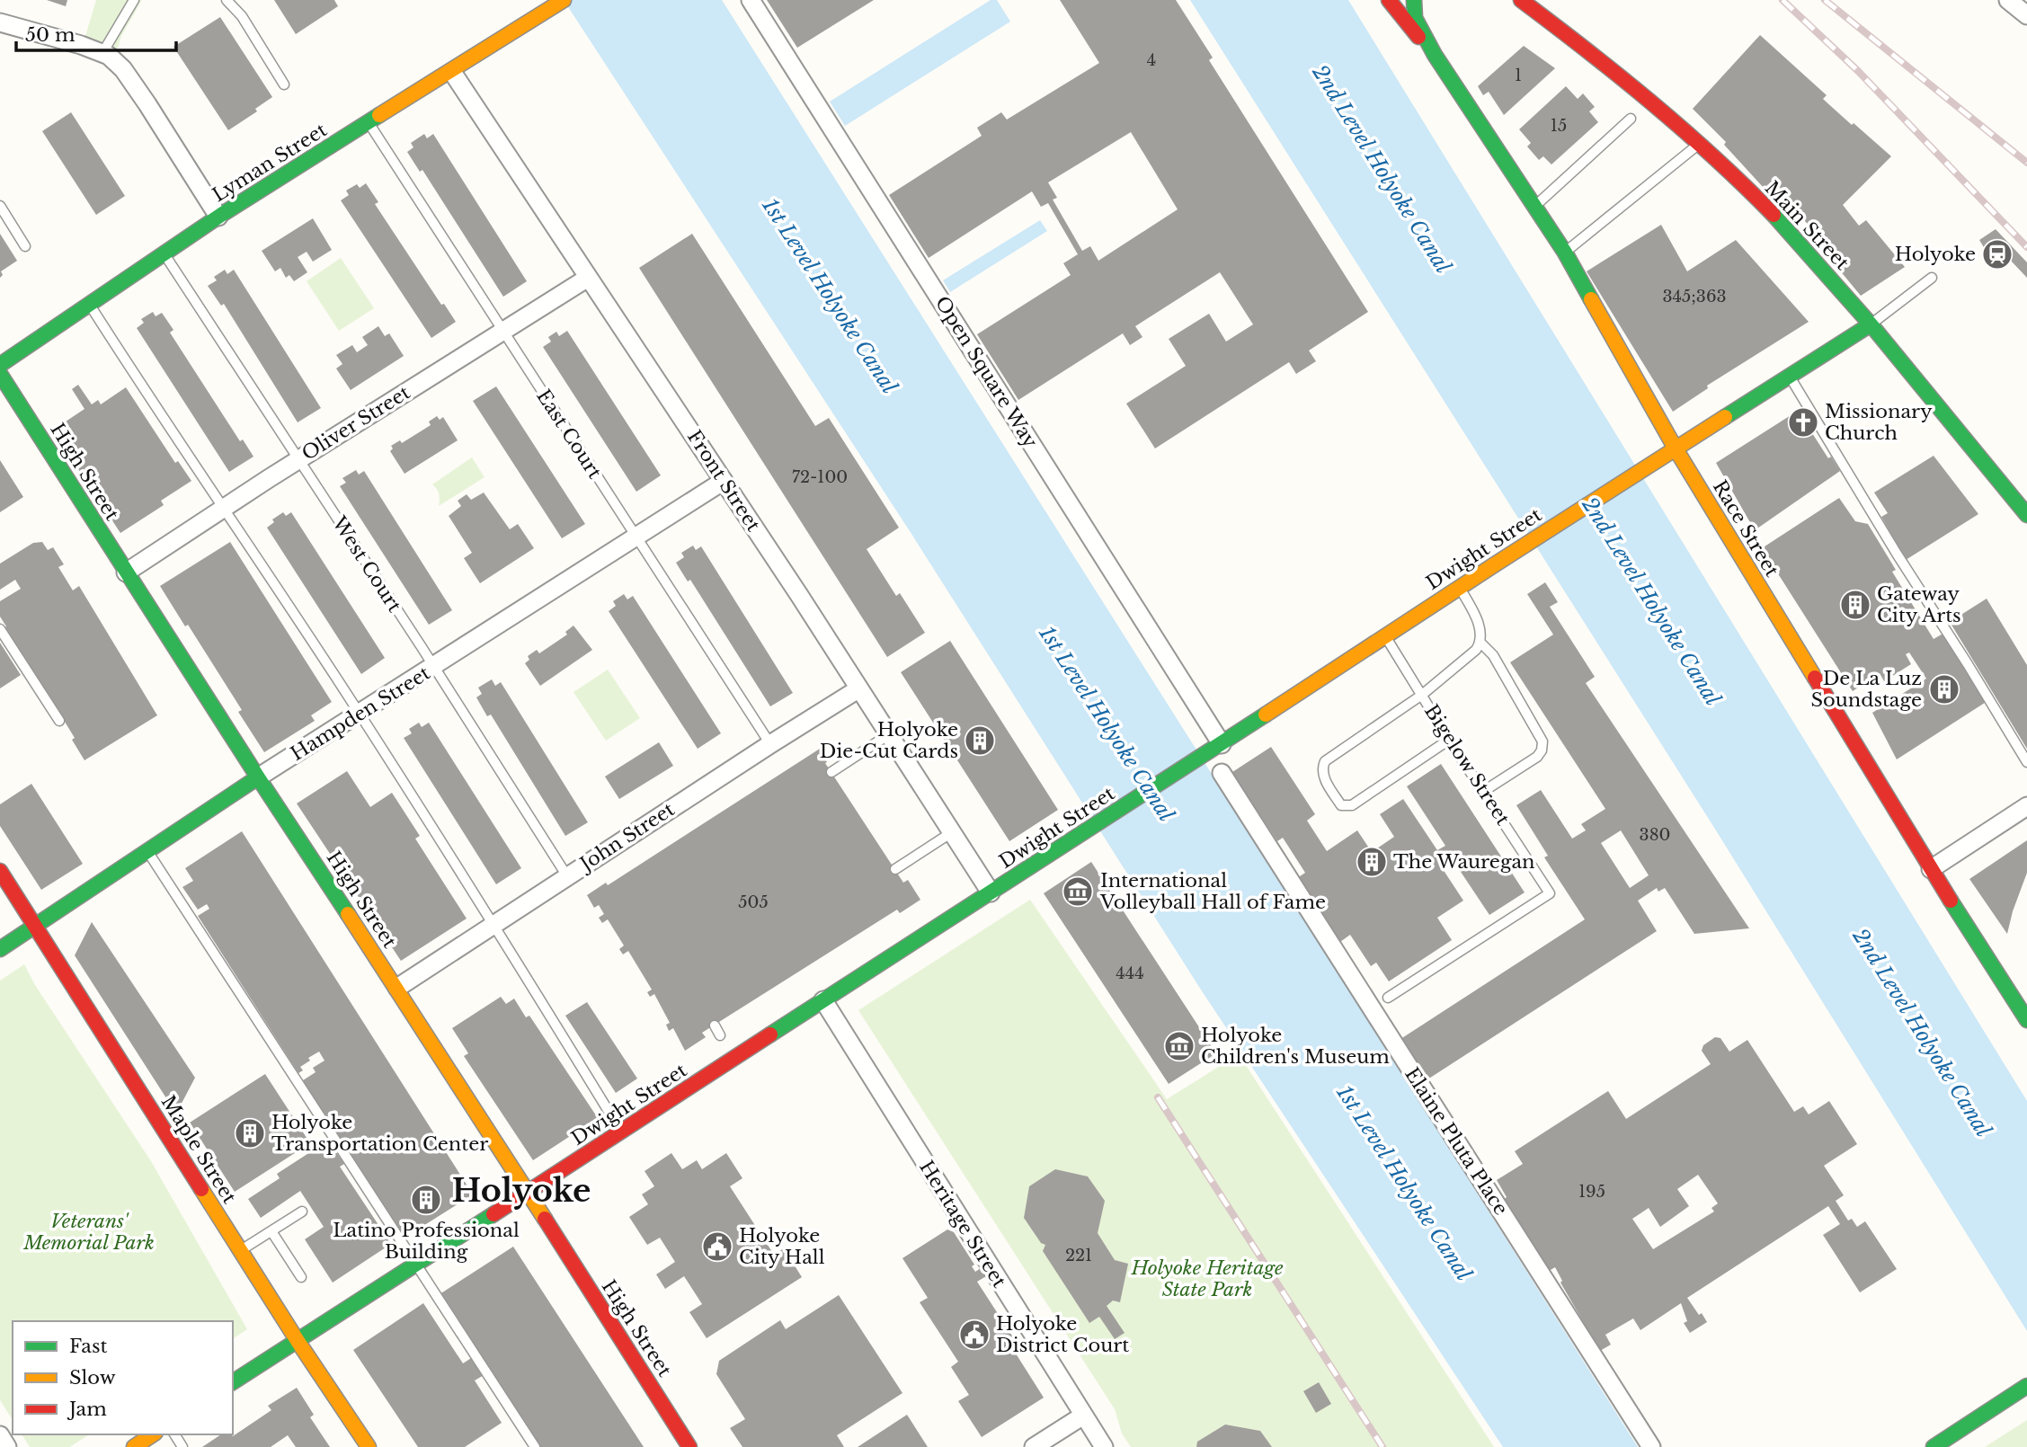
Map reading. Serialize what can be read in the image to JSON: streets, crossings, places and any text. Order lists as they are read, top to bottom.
{
  "streets": {
    "street": [
      "Lyman Street",
      "Main Street",
      "Open Square Way",
      "Oliver Street",
      "High Street",
      "Front Street",
      "Race Street",
      "Dwight Street",
      "Hampden Street",
      "John Street",
      "Elaine Pluta Place",
      "Maple Street",
      "Heritage Street"
    ],
    "lane": ["East Court", "West Court", "Bigelow Street"]
  },
  "crossings": [
    ["Lyman Street", "East Court"],
    ["Lyman Street", "Front Street"],
    ["Lyman Street", "West Court"],
    ["Main Street", "Dwight Street"],
    ["Open Square Way", "Dwight Street"],
    ["Oliver Street", "East Court"],
    ["Oliver Street", "High Street"],
    ["Oliver Street", "Front Street"],
    ["Oliver Street", "West Court"],
    ["East Court", "Hampden Street"],
    ["East Court", "John Street"],
    ["High Street", "Dwight Street"],
    ["High Street", "Hampden Street"],
    ["High Street", "John Street"],
    ["Front Street", "Dwight Street"],
    ["Front Street", "Hampden Street"],
    ["Front Street", "John Street"],
    ["Race Street", "Dwight Street"],
    ["Dwight Street", "Bigelow Street"],
    ["Dwight Street", "Maple Street"],
    ["Dwight Street", "Heritage Street"],
    ["West Court", "Hampden Street"],
    ["West Court", "John Street"],
    ["Hampden Street", "Maple Street"]
  ],
  "districts": ["Holyoke"],
  "water": ["2nd Level Holyoke Canal", "1st Level Holyoke Canal"],
  "parks": ["Veterans' Memorial Park", "Holyoke Heritage State Park"],
  "places": {
    "station": ["Holyoke"],
    "church": ["Missionary Church"],
    "building": [
      "Gateway City Arts",
      "De La Luz Soundstage",
      "Holyoke Die-Cut Cards",
      "The Wauregan",
      "Holyoke Transportation Center",
      "Latino Professional Building"
    ],
    "museum": ["International Volleyball Hall of Fame", "Holyoke Children's Museum"],
    "public building": ["Holyoke City Hall", "Holyoke District Court"]
  },
  "house_numbers": [
    "4",
    "1",
    "15",
    "345;363",
    "72-100",
    "380",
    "505",
    "444",
    "195",
    "221"
  ],
  "legend": ["Fast", "Slow", "Jam"],
  "scale_bar": "50 m"
}
